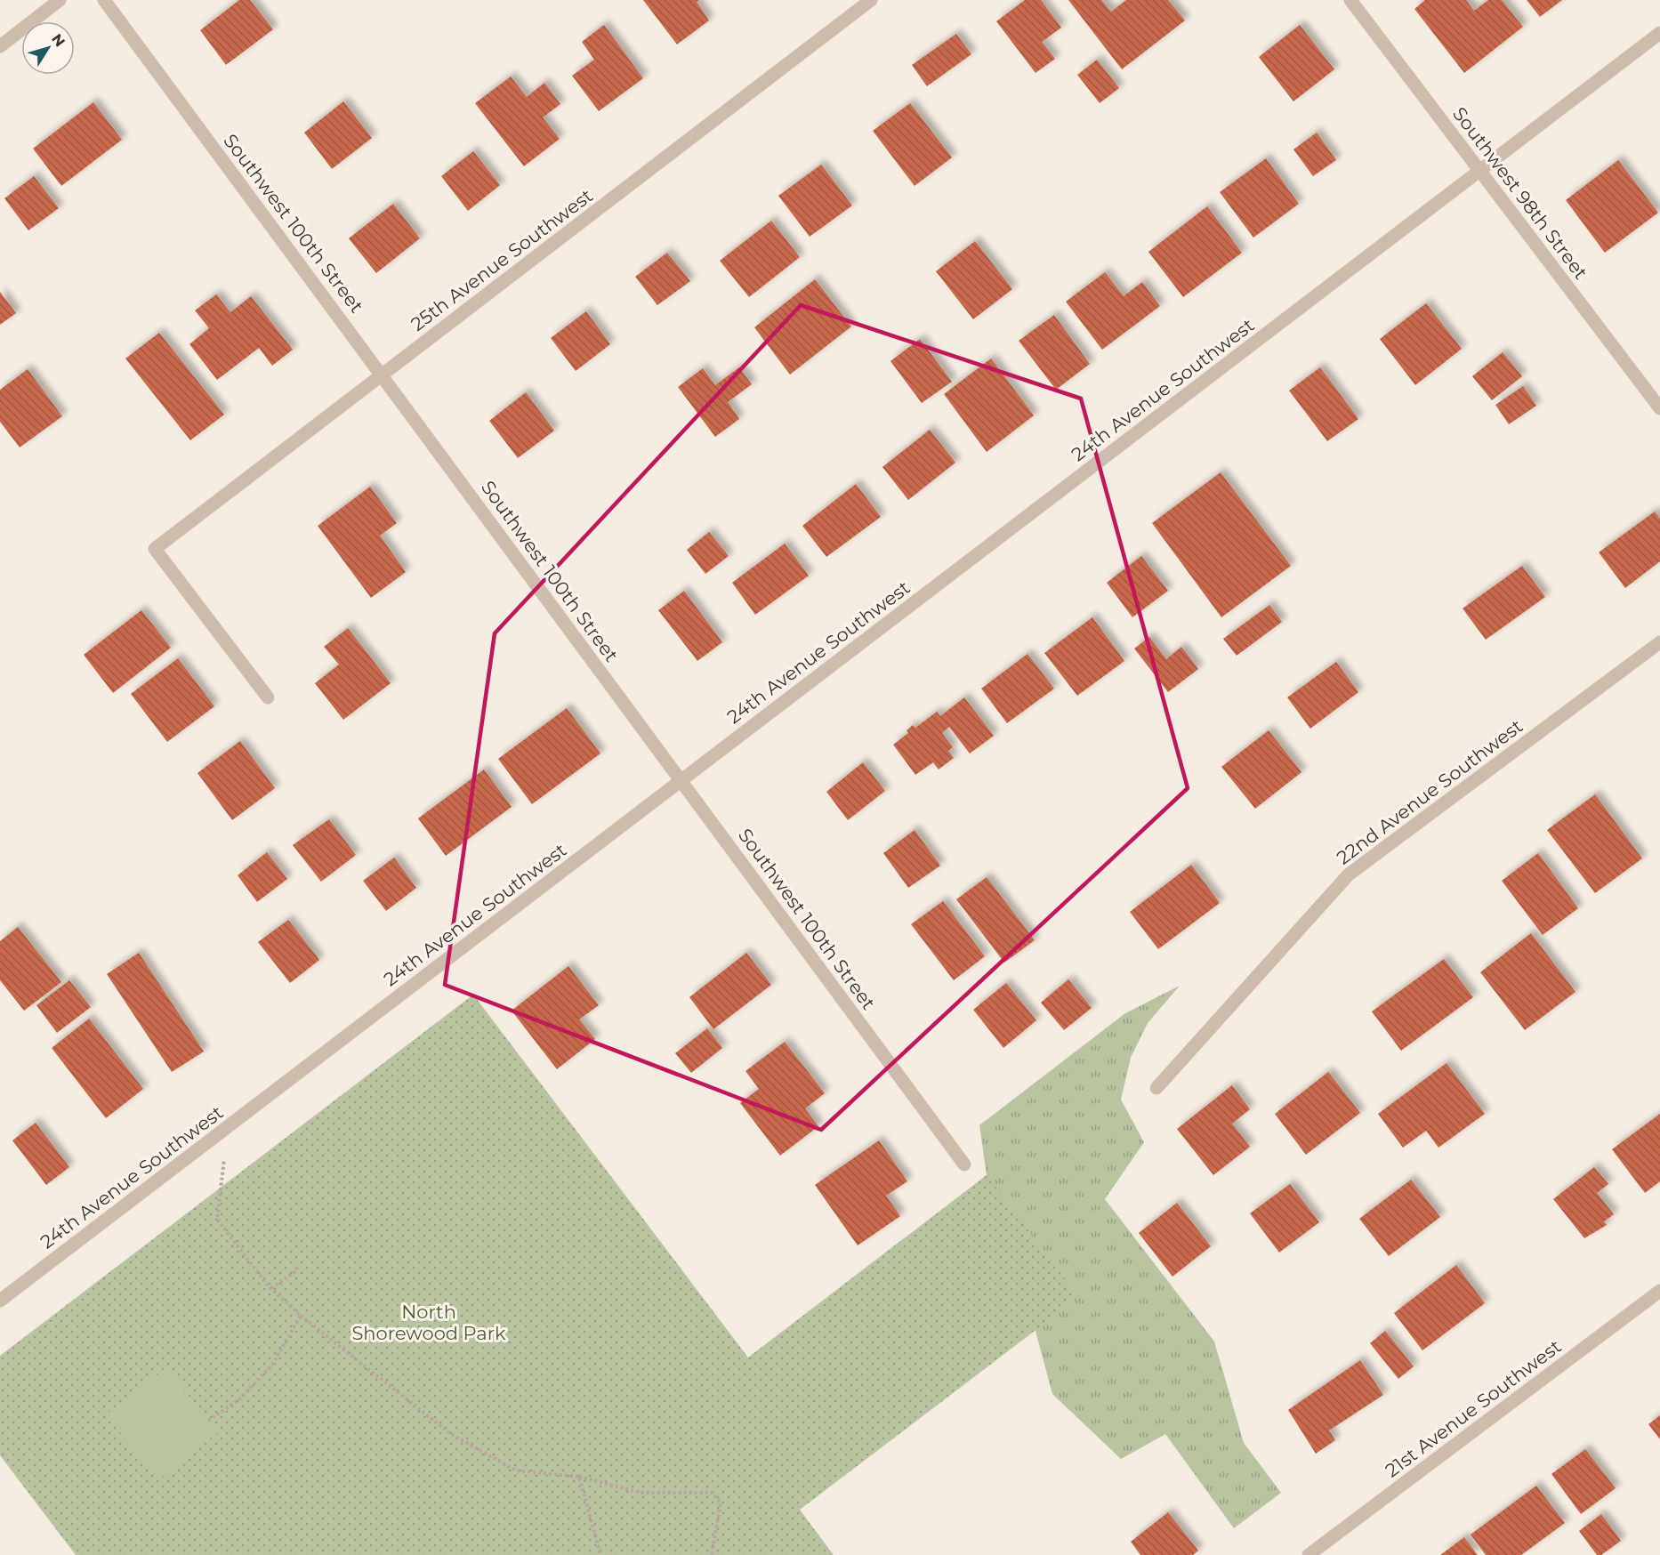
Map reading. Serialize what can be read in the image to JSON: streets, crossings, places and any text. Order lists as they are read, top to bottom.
{
  "streets": {
    "street": [
      "Southwest 98th Street",
      "Southwest 100th Street",
      "25th Avenue Southwest",
      "24th Avenue Southwest",
      "22nd Avenue Southwest",
      "21st Avenue Southwest"
    ]
  },
  "crossings": [
    ["Southwest 98th Street", "24th Avenue Southwest"],
    ["Southwest 100th Street", "25th Avenue Southwest"],
    ["Southwest 100th Street", "24th Avenue Southwest"]
  ],
  "parks": ["North Shorewood Park"],
  "north": "top right"
}
